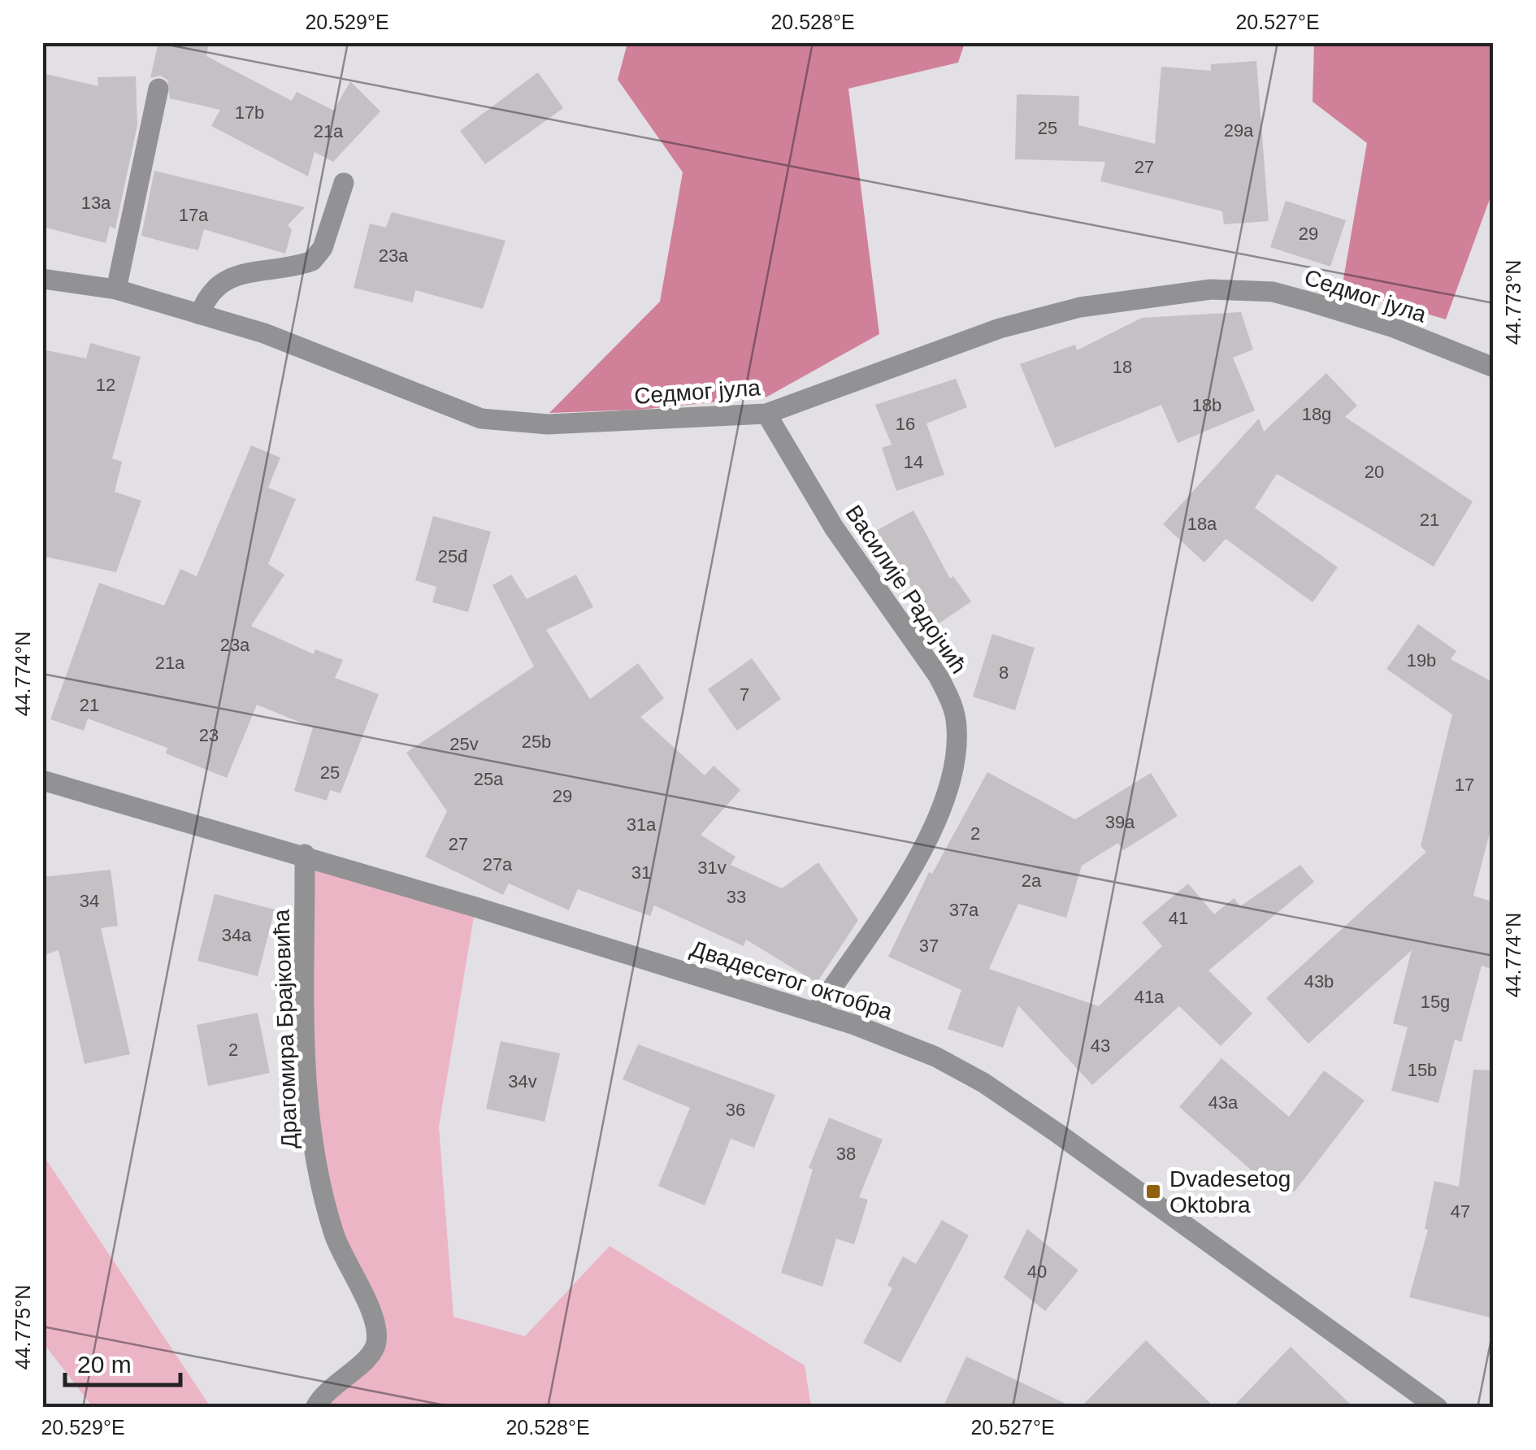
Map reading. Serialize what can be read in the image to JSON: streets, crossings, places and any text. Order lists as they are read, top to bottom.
{
  "streets": {
    "street": [
      "Седмог јула",
      "Василије Радојчић",
      "Двадесетог октобра",
      "Драгомира Брајковића"
    ]
  },
  "crossings": [
    ["Седмог јула", "Василије Радојчић"],
    ["Василије Радојчић", "Двадесетог октобра"],
    ["Двадесетог октобра", "Драгомира Брајковића"]
  ],
  "places": {
    "transit": ["Dvadesetog Oktobra"]
  },
  "house_numbers": [
    "17b",
    "25",
    "29a",
    "21a",
    "27",
    "13a",
    "17a",
    "29",
    "23a",
    "18",
    "12",
    "18b",
    "18g",
    "16",
    "14",
    "20",
    "21",
    "18a",
    "25đ",
    "23a",
    "19b",
    "21a",
    "8",
    "7",
    "21",
    "23",
    "25b",
    "25v",
    "25",
    "25a",
    "17",
    "29",
    "39a",
    "31a",
    "2",
    "27",
    "27a",
    "31v",
    "31",
    "2a",
    "33",
    "34",
    "37a",
    "41",
    "34a",
    "37",
    "43b",
    "41a",
    "15g",
    "43",
    "2",
    "15b",
    "34v",
    "43a",
    "36",
    "38",
    "47",
    "40"
  ],
  "scale_bar": "20 m",
  "coordinates": [
    "20.529°E",
    "20.528°E",
    "20.527°E",
    "44.773°N",
    "44.774°N",
    "44.775°N"
  ]
}
